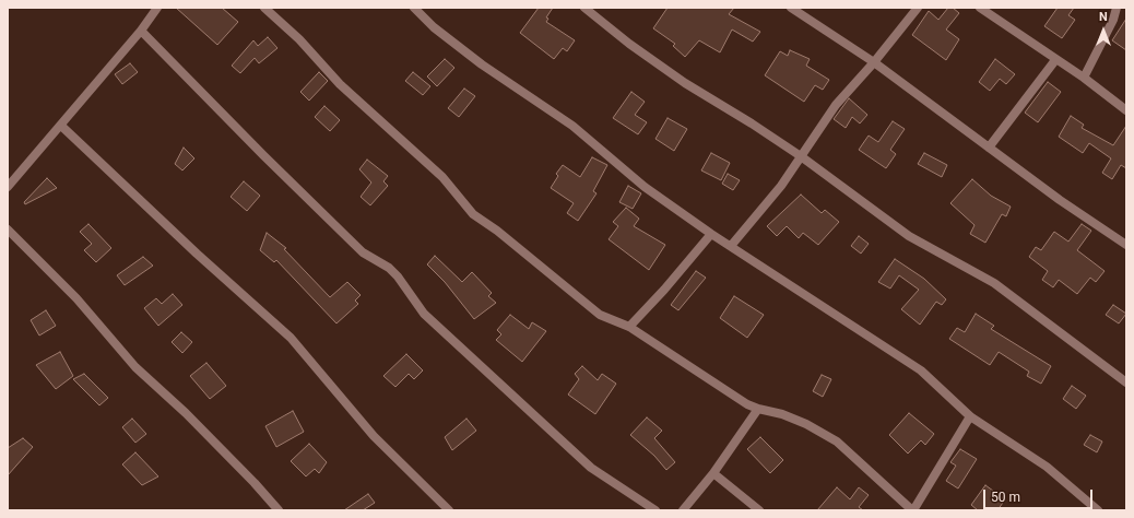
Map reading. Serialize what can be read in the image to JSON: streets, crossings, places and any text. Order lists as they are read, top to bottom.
{
  "scale_bar": "50 m",
  "north": "top"
}
